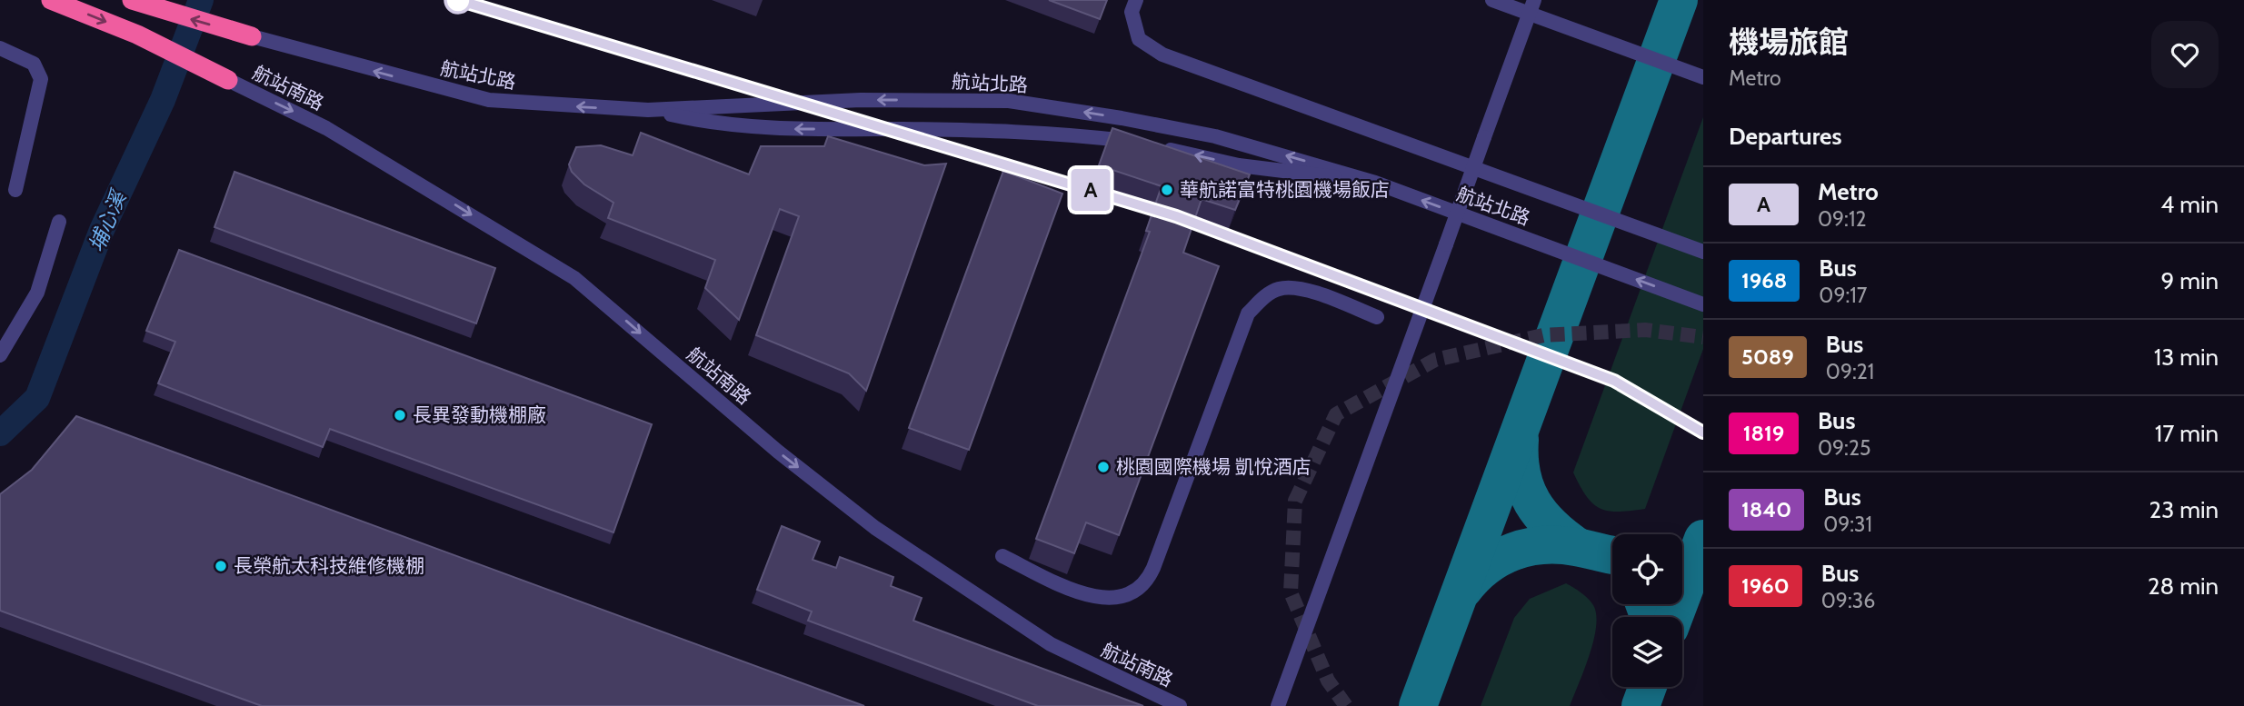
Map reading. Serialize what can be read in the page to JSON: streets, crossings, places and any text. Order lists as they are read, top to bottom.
{
  "streets": {
    "street": ["航站北路", "航站南路"]
  },
  "one_way": ["航站南路"],
  "water": ["埔心溪"],
  "places": [
    "華航諾富特桃園機場飯店",
    "長異發動機棚廠",
    "桃園國際機場 凱悅酒店",
    "長榮航太科技維修機棚"
  ],
  "lines": ["metro line A"],
  "page": {
    "on_map": "A",
    "heading": [
      ["機場旅館", "Metro"],
      "Departures"
    ],
    "list": [
      {
        "mark": "A",
        "name": "Metro",
        "note": "09:12",
        "value": "4 min"
      },
      {
        "mark": "1968",
        "name": "Bus",
        "note": "09:17",
        "value": "9 min"
      },
      {
        "mark": "5089",
        "name": "Bus",
        "note": "09:21",
        "value": "13 min"
      },
      {
        "mark": "1819",
        "name": "Bus",
        "note": "09:25",
        "value": "17 min"
      },
      {
        "mark": "1840",
        "name": "Bus",
        "note": "09:31",
        "value": "23 min"
      },
      {
        "mark": "1960",
        "name": "Bus",
        "note": "09:36",
        "value": "28 min"
      }
    ]
  }
}
